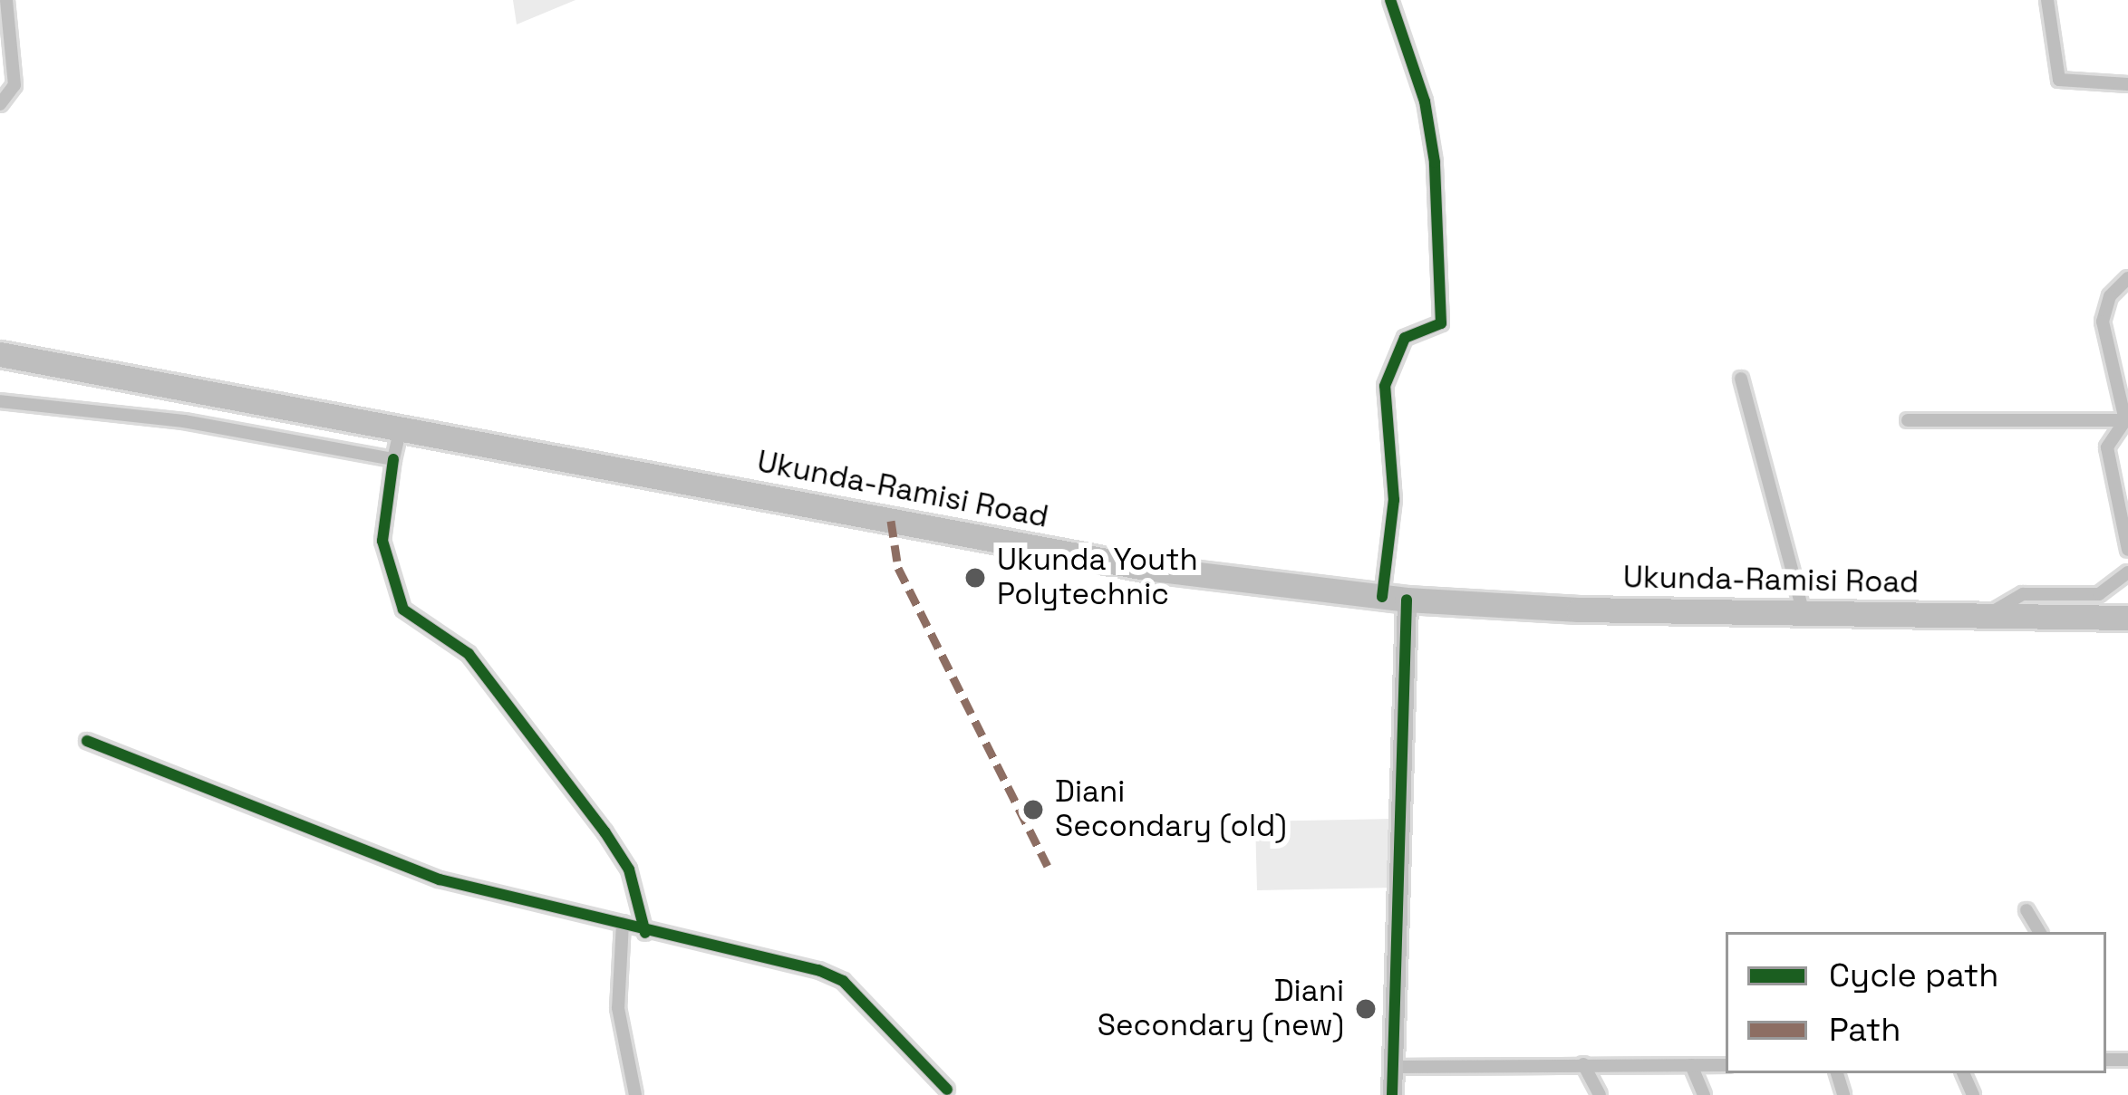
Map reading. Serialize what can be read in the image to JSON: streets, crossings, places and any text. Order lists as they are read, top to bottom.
{
  "streets": {
    "highway": ["Ukunda-Ramisi Road"]
  },
  "places": ["Ukunda Youth Polytechnic", "Diani Secondary (old)", "Diani Secondary (new)"],
  "legend": ["Cycle path", "Path"]
}
